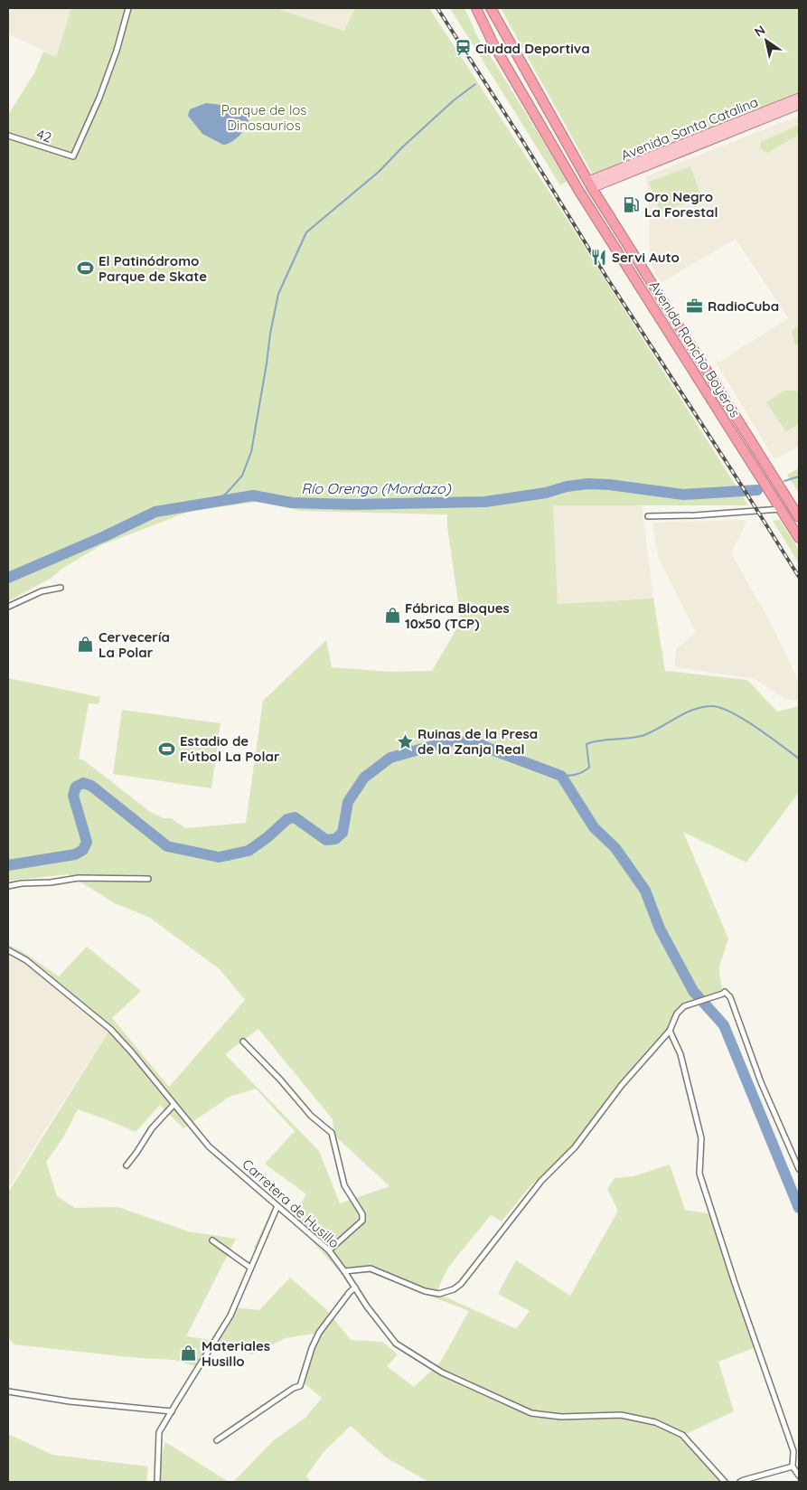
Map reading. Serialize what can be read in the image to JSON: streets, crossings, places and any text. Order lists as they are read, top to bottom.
{
  "streets": {
    "highway": ["Avenida Rancho Boyeros"],
    "main road": ["Avenida Santa Catalina"],
    "street": ["42", "Carretera de Husillo"]
  },
  "crossings": [
    ["Avenida Santa Catalina", "Avenida Rancho Boyeros"]
  ],
  "water": ["Río Orengo (Mordazo)"],
  "parks": ["Parque de los Dinosaurios"],
  "places": {
    "station": ["Ciudad Deportiva"],
    "fuel station": ["Oro Negro La Forestal"],
    "restaurant": ["Servi Auto"],
    "sports": ["El Patinódromo Parque de Skate", "Estadio de Fútbol La Polar"],
    "office": ["RadioCuba"],
    "shop": ["Fábrica Bloques 10x50 (TCP)", "Cervecería La Polar", "Materiales Husillo"],
    "place": ["Ruinas de la Presa de la Zanja Real"]
  },
  "north": "top left"
}
